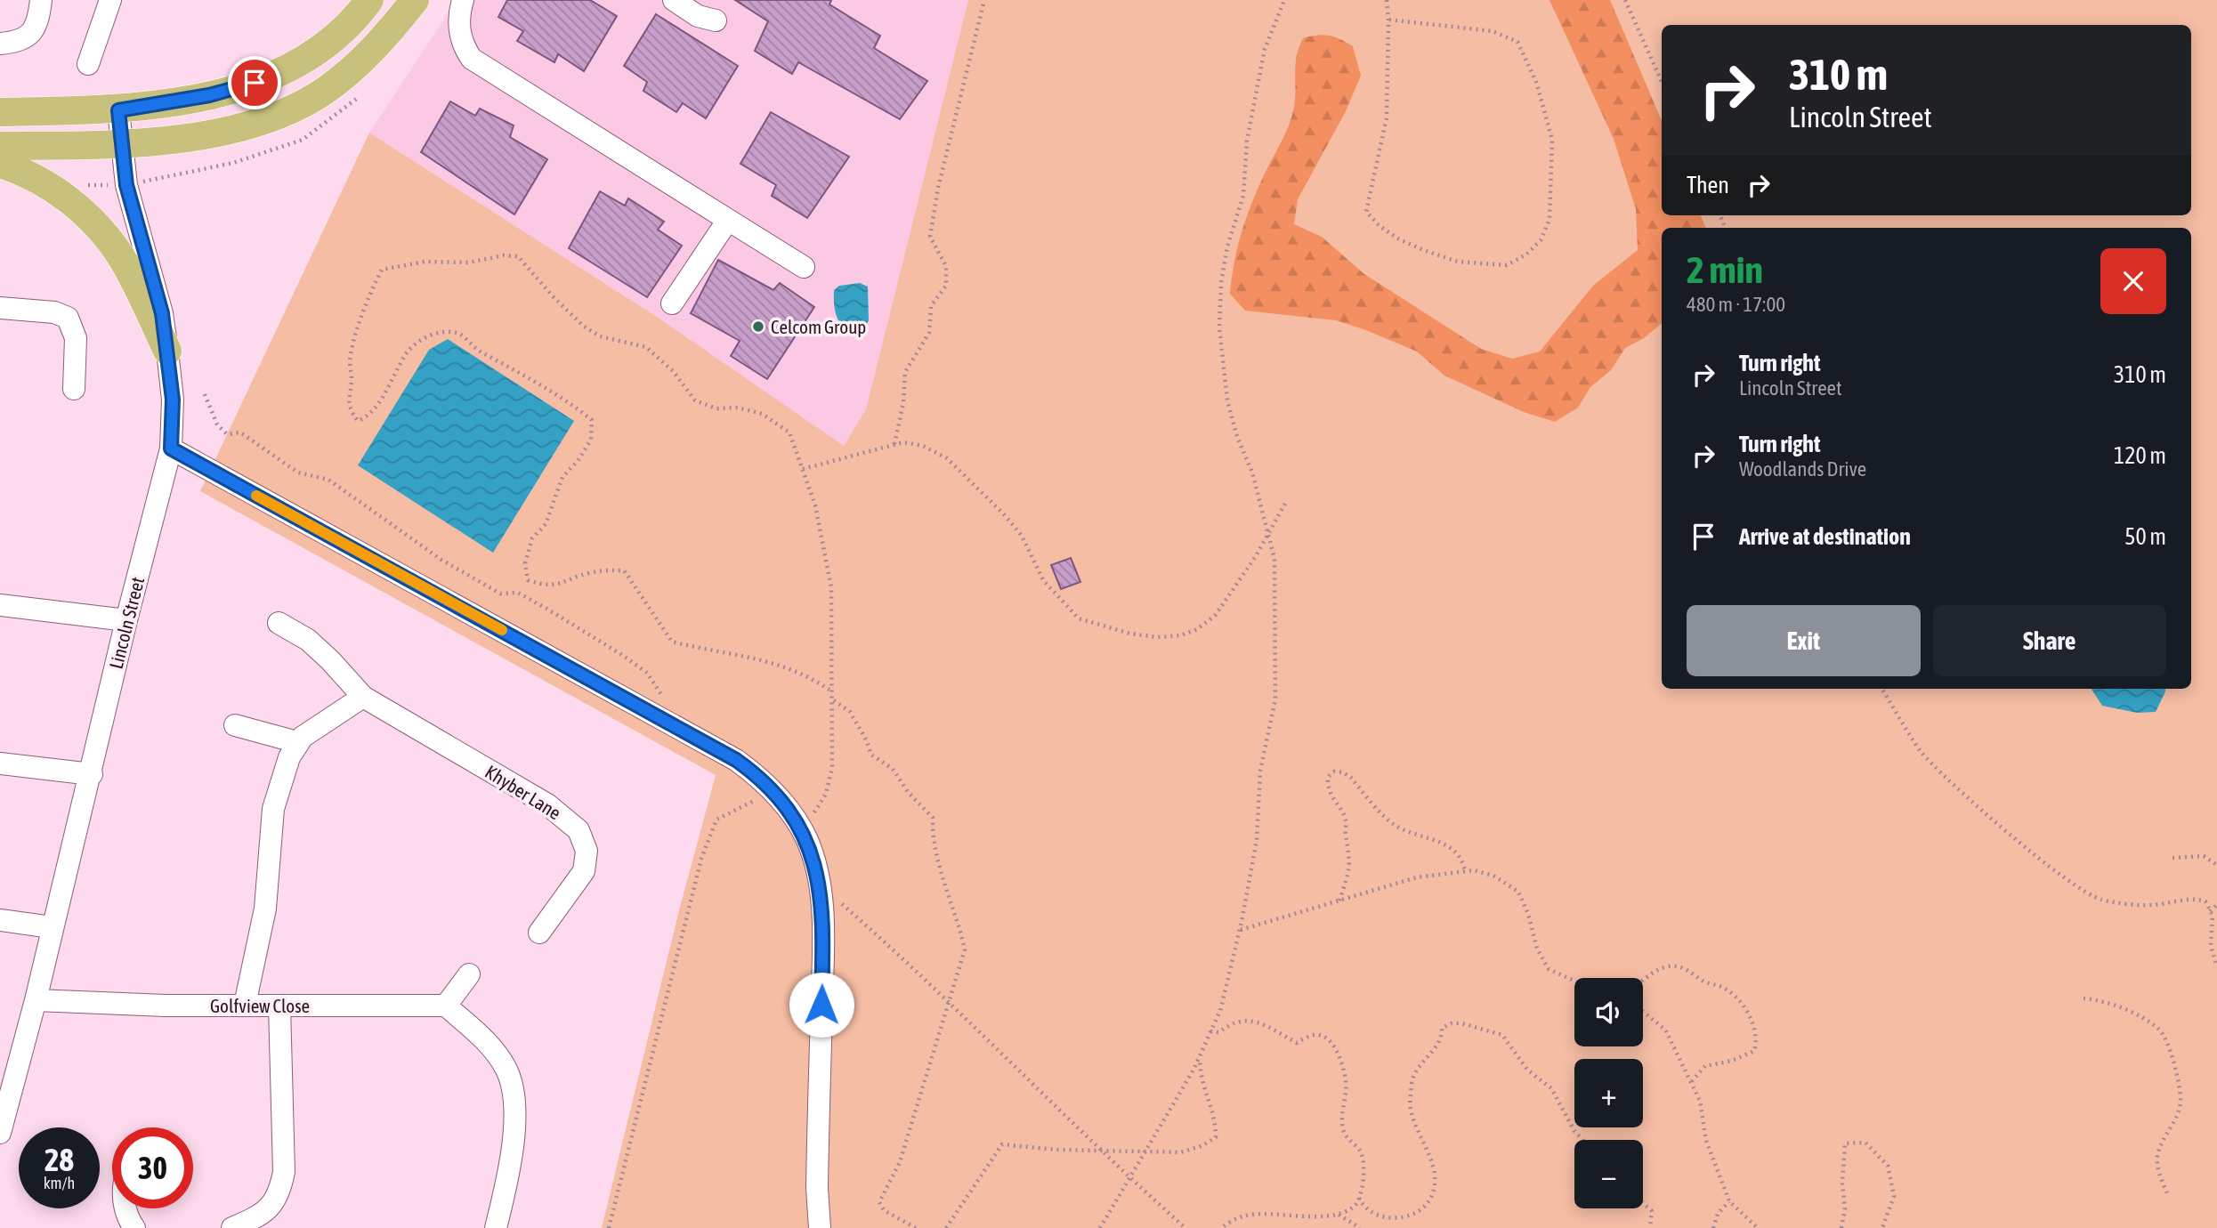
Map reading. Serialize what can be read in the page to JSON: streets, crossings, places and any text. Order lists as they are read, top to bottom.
{
  "streets": {
    "street": ["Lincoln Street", "Khyber Lane", "Golfview Close"]
  },
  "crossings": [
    ["Lincoln Street", "Golfview Close"]
  ],
  "places": ["Celcom Group"],
  "page": {
    "turn": ["310 m", "Lincoln Street"],
    "then": "Then",
    "heading": ["2 min", "480 m · 17:00"],
    "list": [
      {
        "name": "Turn right",
        "note": "Lincoln Street",
        "value": "310 m"
      },
      {
        "name": "Turn right",
        "note": "Woodlands Drive",
        "value": "120 m"
      },
      {
        "name": "Arrive at destination",
        "value": "50 m"
      }
    ],
    "buttons": ["Exit", "Share"],
    "map_buttons": ["+", "−"],
    "speed": "28 km/h",
    "limit": "30"
  }
}
